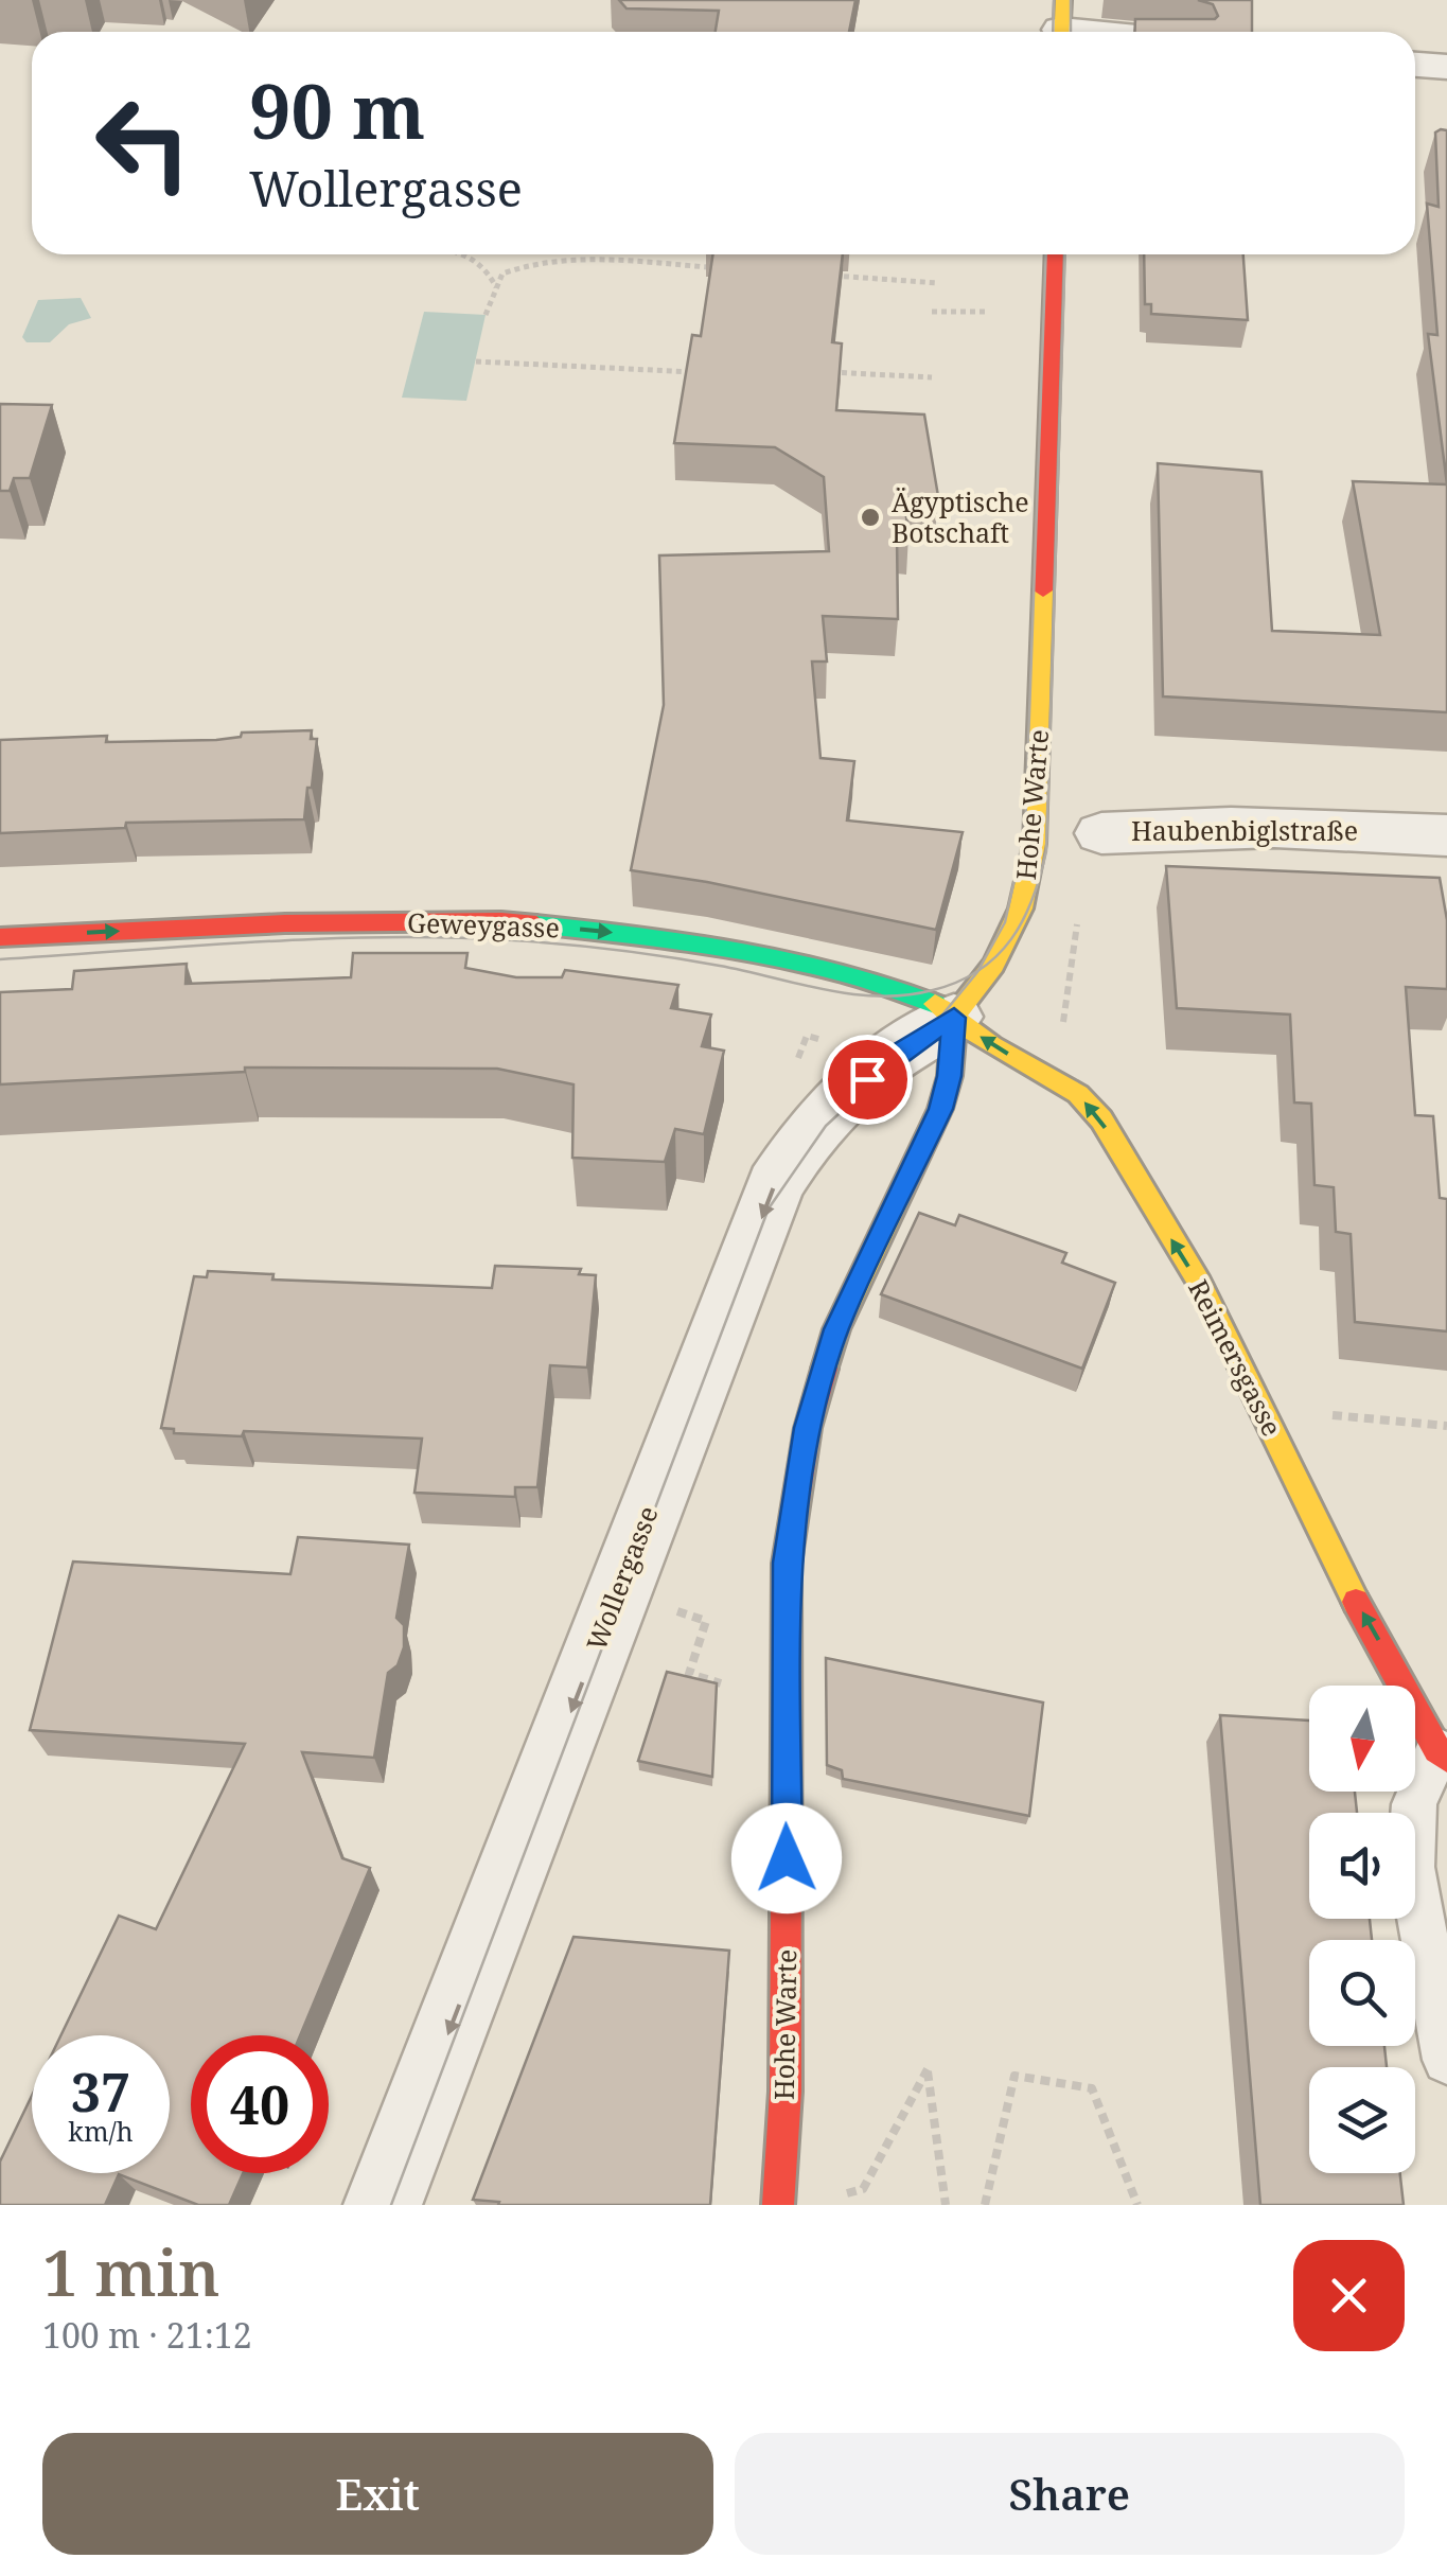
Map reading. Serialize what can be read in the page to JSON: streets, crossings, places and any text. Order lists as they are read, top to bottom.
{
  "streets": {
    "street": [
      "Hohe Warte",
      "Haubenbiglstraße",
      "Geweygasse",
      "Reimersgasse",
      "Wollergasse"
    ]
  },
  "crossings": [
    ["Hohe Warte", "Geweygasse"],
    ["Hohe Warte", "Reimersgasse"],
    ["Hohe Warte", "Wollergasse"],
    ["Haubenbiglstraße", "Reimersgasse"],
    ["Geweygasse", "Reimersgasse"],
    ["Geweygasse", "Wollergasse"],
    ["Reimersgasse", "Wollergasse"]
  ],
  "one_way": ["Geweygasse", "Reimersgasse", "Wollergasse"],
  "places": ["Ägyptische Botschaft"],
  "north": "bottom",
  "page": {
    "turn": ["90 m", "Wollergasse"],
    "speed": "37 km/h",
    "limit": "40",
    "heading": ["1 min", "100 m · 21:12"],
    "buttons": ["Exit", "Share"]
  }
}
